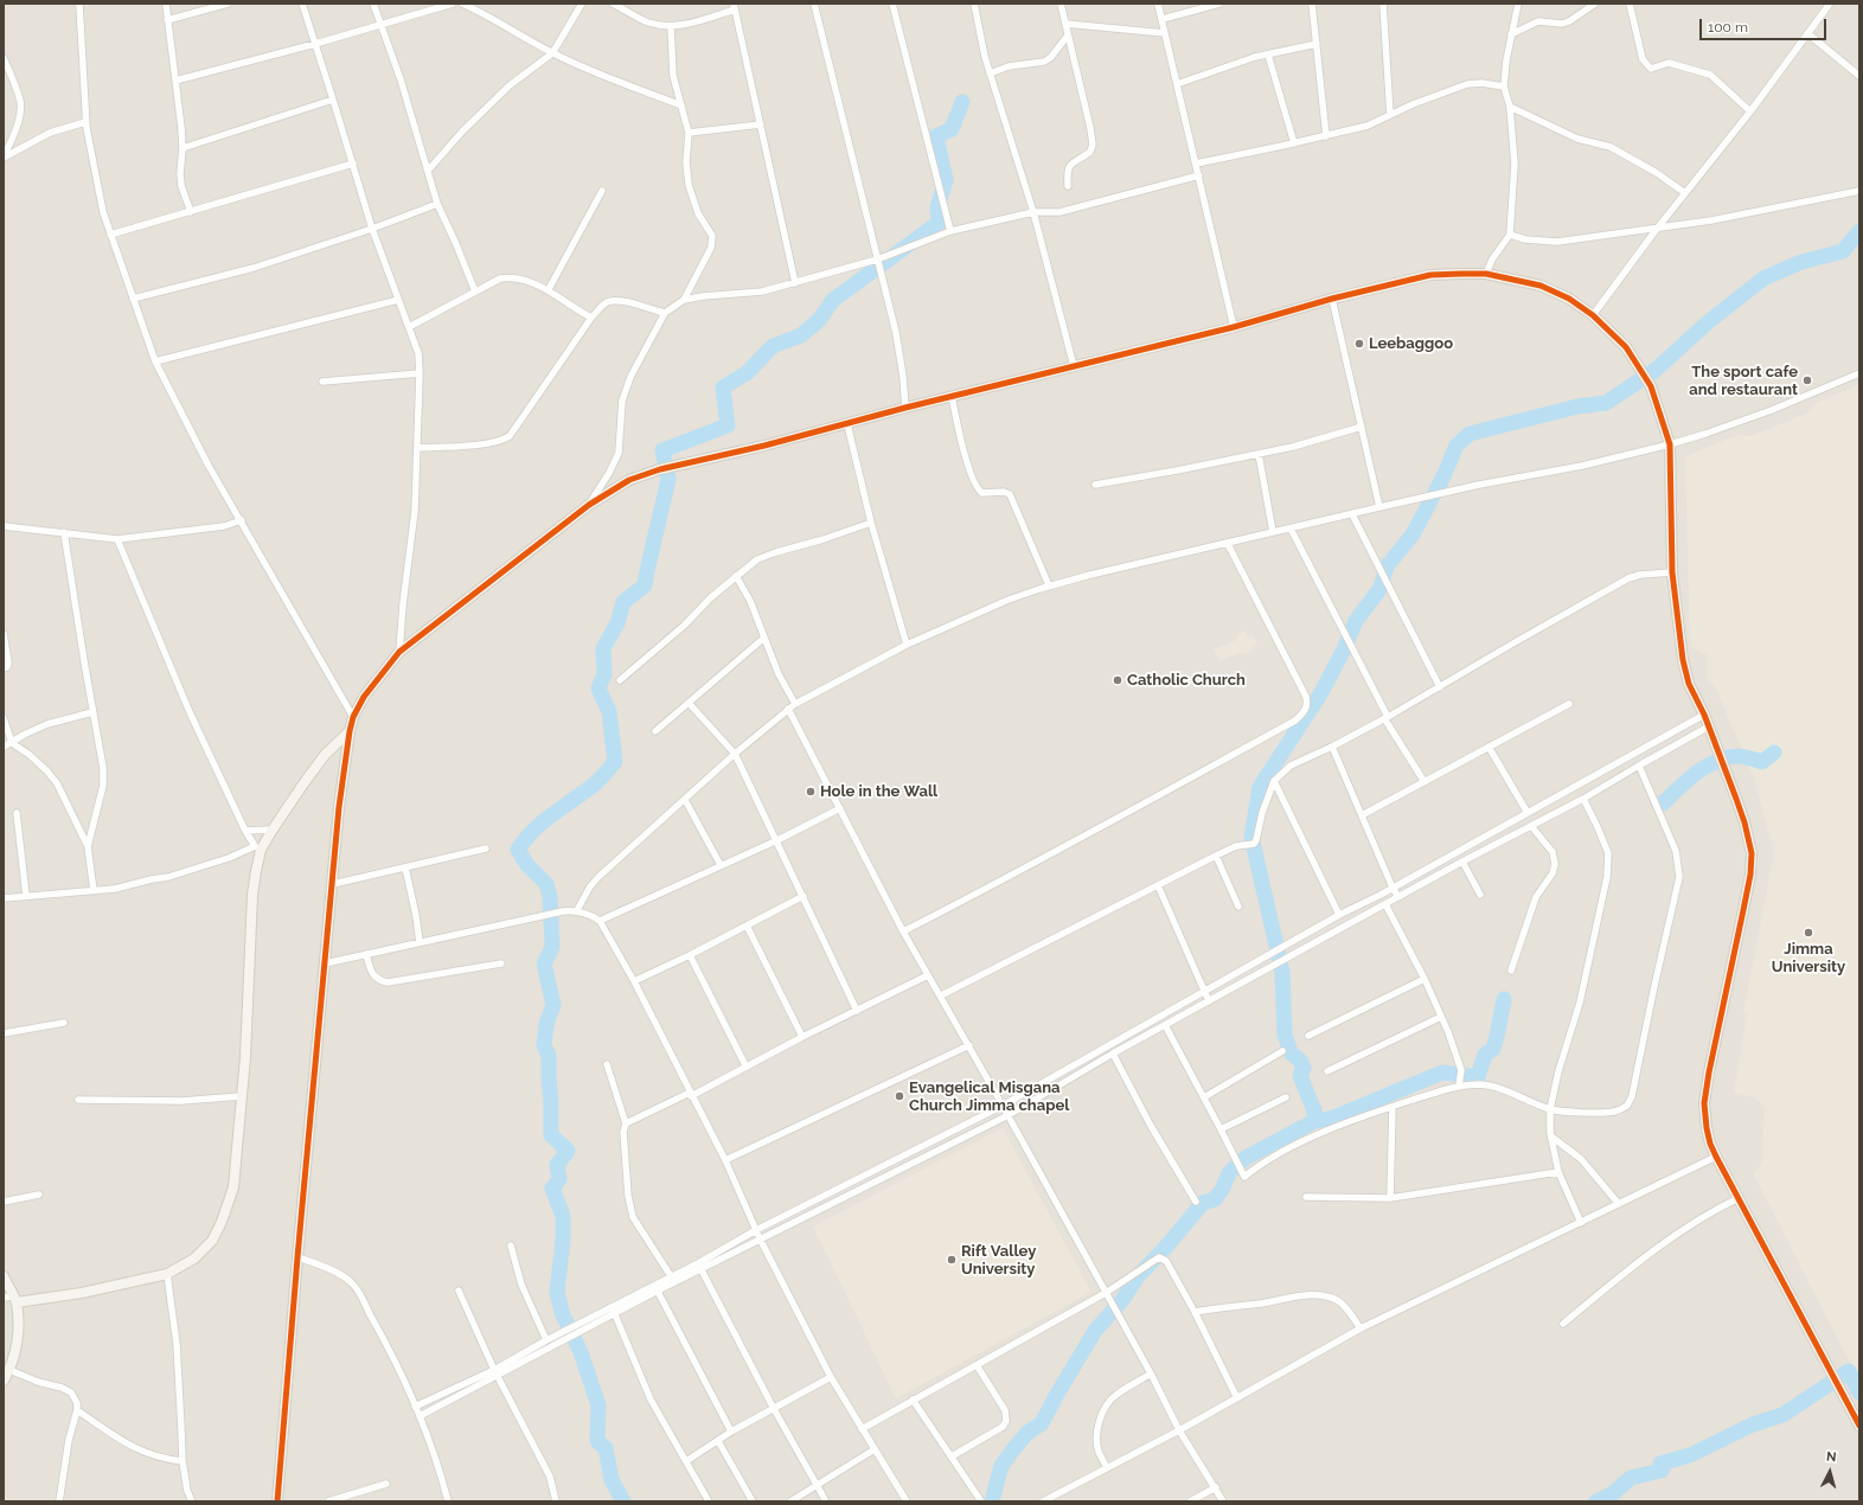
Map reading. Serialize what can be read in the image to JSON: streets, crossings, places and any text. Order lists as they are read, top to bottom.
{
  "places": [
    "Leebaggoo",
    "The sport cafe and restaurant",
    "Catholic Church",
    "Hole in the Wall",
    "Jimma University",
    "Evangelical Misgana Church Jimma chapel",
    "Rift Valley University"
  ],
  "scale_bar": "100 m",
  "north": "top"
}
